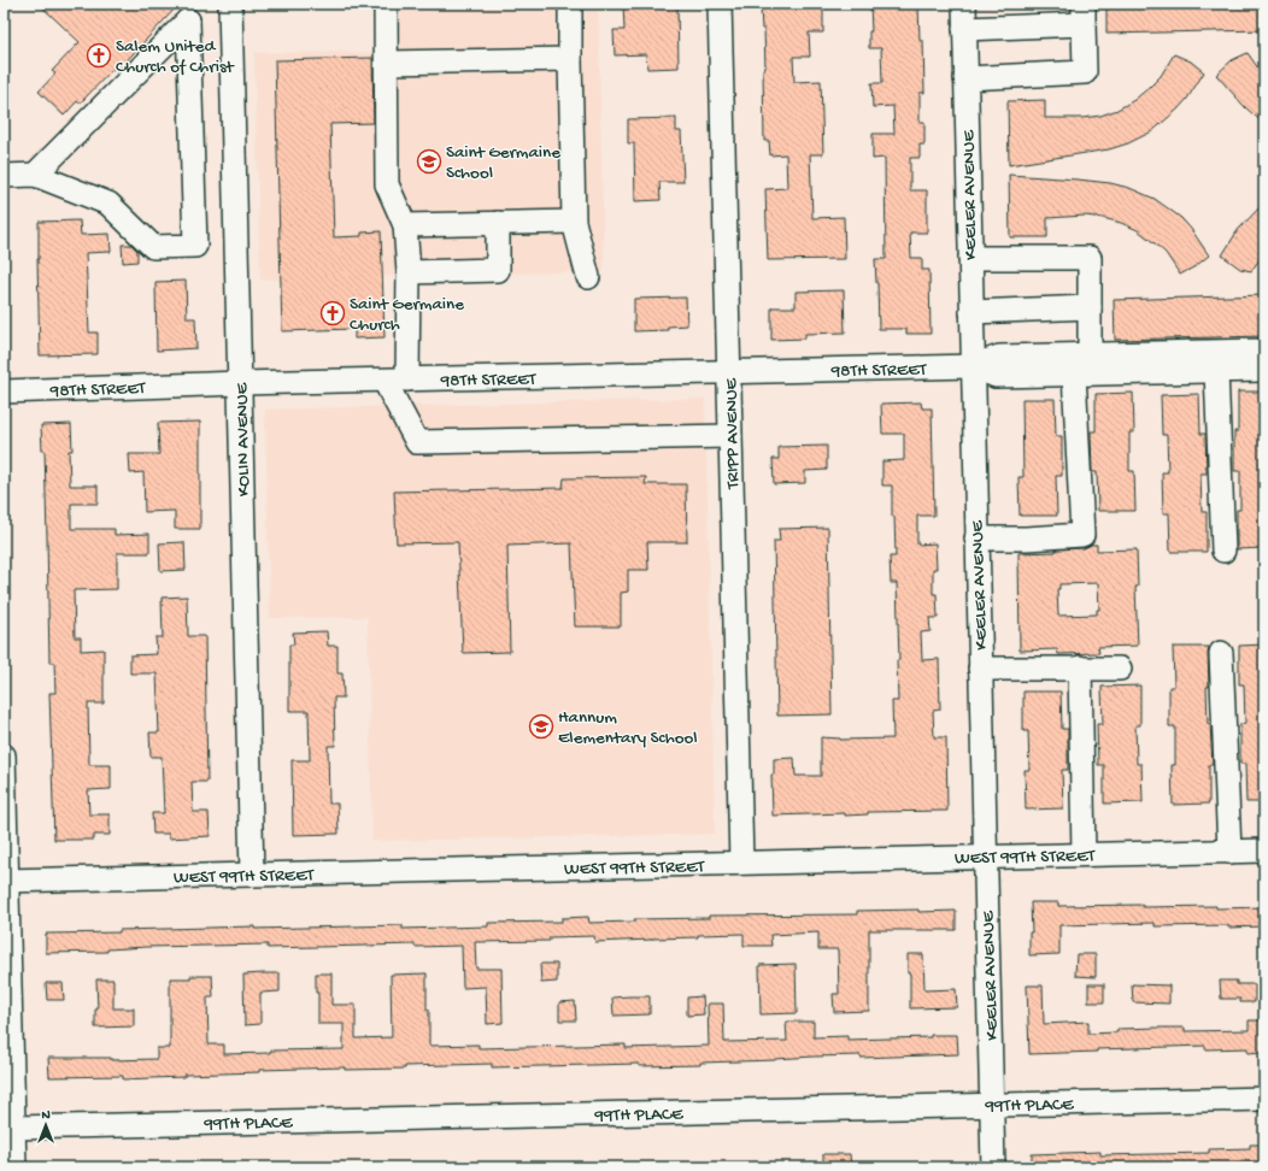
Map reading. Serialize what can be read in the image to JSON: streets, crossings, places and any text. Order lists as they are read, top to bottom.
{
  "streets": {
    "street": [
      "KEELER AVENUE",
      "98TH STREET",
      "TRIPP AVENUE",
      "KOLIN AVENUE",
      "WEST 99TH STREET",
      "99TH PLACE"
    ]
  },
  "crossings": [
    ["KEELER AVENUE", "98TH STREET"],
    ["KEELER AVENUE", "WEST 99TH STREET"],
    ["KEELER AVENUE", "99TH PLACE"],
    ["98TH STREET", "TRIPP AVENUE"],
    ["98TH STREET", "KOLIN AVENUE"],
    ["TRIPP AVENUE", "WEST 99TH STREET"],
    ["KOLIN AVENUE", "WEST 99TH STREET"]
  ],
  "places": {
    "church": ["Salem United Church of Christ", "Saint Germaine Church"],
    "school or university": ["Saint Germaine School", "Hannum Elementary School"]
  },
  "north": "top"
}
